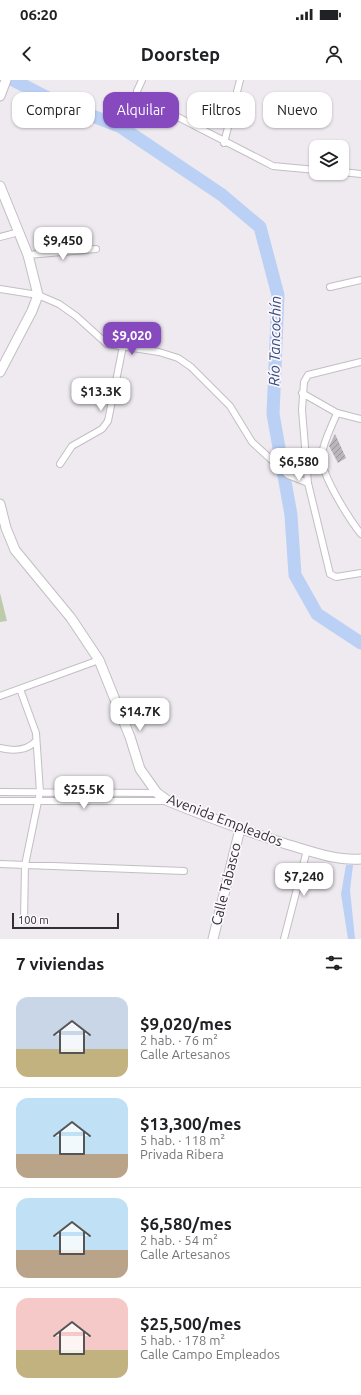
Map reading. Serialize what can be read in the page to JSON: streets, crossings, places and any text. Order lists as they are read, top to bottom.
{
  "streets": {
    "street": ["Avenida Empleados", "Calle Tabasco"]
  },
  "crossings": [
    ["Avenida Empleados", "Calle Tabasco"]
  ],
  "water": ["Río Tancochín"],
  "scale_bar": "100 m",
  "page": {
    "status": "06:20",
    "header": "Doorstep",
    "chip": [
      "Comprar",
      "Alquilar",
      "Filtros",
      "Nuevo"
    ],
    "price": [
      "$9,450",
      "$9,020",
      "$13.3K",
      "$6,580",
      "$14.7K",
      "$25.5K",
      "$7,240"
    ],
    "scale": "100 m",
    "heading": "7 viviendas",
    "list": [
      {
        "name": "$9,020/mes",
        "note": "2 hab. · 76 m² · Calle Artesanos"
      },
      {
        "name": "$13,300/mes",
        "note": "5 hab. · 118 m² · Privada Ribera"
      },
      {
        "name": "$6,580/mes",
        "note": "2 hab. · 54 m² · Calle Artesanos"
      },
      {
        "name": "$25,500/mes",
        "note": "5 hab. · 178 m² · Calle Campo Empleados"
      }
    ]
  }
}
